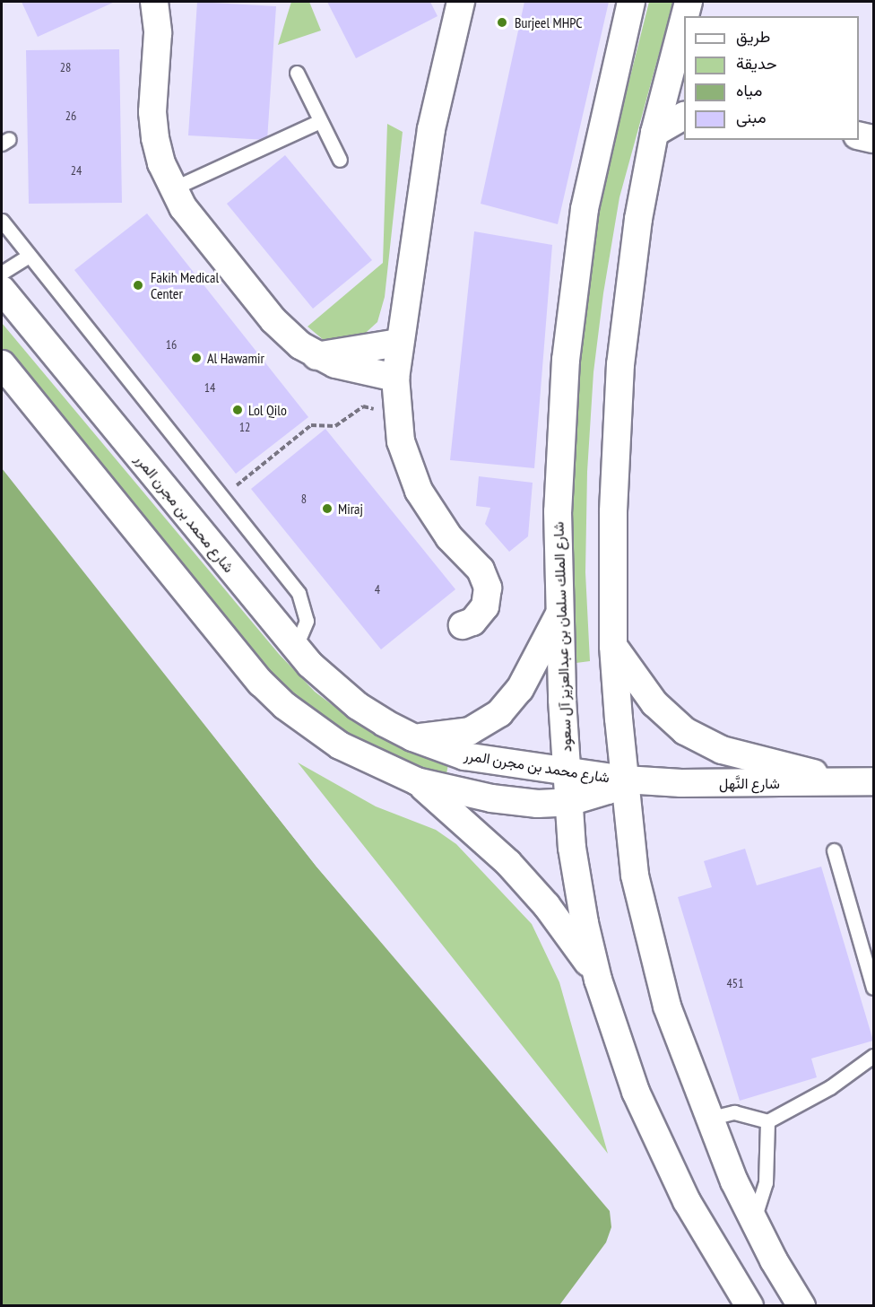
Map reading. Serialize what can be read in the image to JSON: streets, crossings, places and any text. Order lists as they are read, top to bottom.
{
  "streets": {
    "street": ["شارع محمد بن مجرن المرر", "شارع الملك سلمان بن عبدالعزيز آل سعود", "شارع النَّهل"]
  },
  "crossings": [
    ["شارع محمد بن مجرن المرر", "شارع الملك سلمان بن عبدالعزيز آل سعود"],
    ["شارع محمد بن مجرن المرر", "شارع النَّهل"]
  ],
  "places": [
    "Burjeel MHPC",
    "Fakih Medical Center",
    "Al Hawamir",
    "Lol Qilo",
    "Miraj"
  ],
  "house_numbers": [
    "28",
    "26",
    "24",
    "16",
    "14",
    "12",
    "8",
    "4",
    "451"
  ],
  "legend": [
    "طريق",
    "حديقة",
    "مياه",
    "مبنى"
  ]
}
